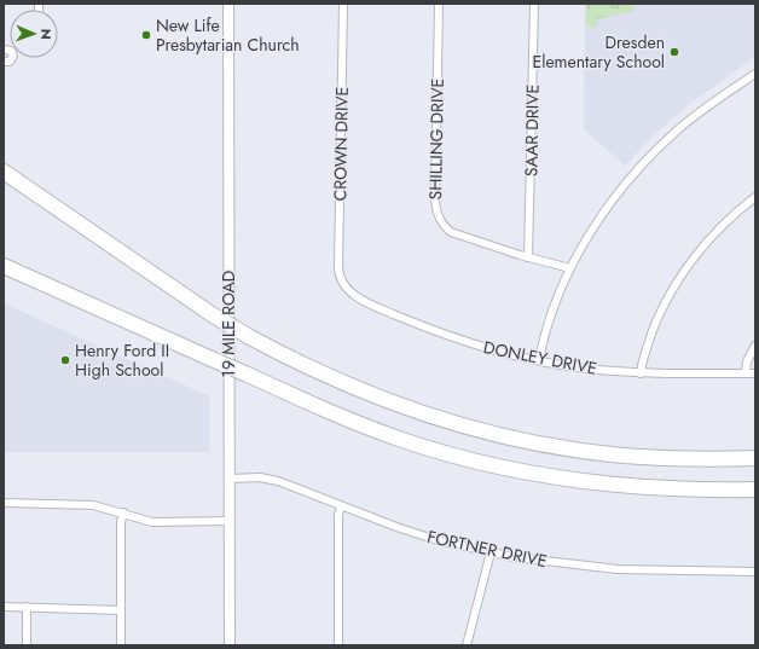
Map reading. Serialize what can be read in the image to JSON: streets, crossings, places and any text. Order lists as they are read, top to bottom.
{
  "streets": {
    "street": [
      "SAAR DRIVE",
      "SHILLING DRIVE",
      "CROWN DRIVE",
      "19 MILE ROAD",
      "DONLEY DRIVE",
      "FORTNER DRIVE"
    ]
  },
  "crossings": [
    ["SAAR DRIVE", "SHILLING DRIVE"],
    ["CROWN DRIVE", "DONLEY DRIVE"],
    ["19 MILE ROAD", "FORTNER DRIVE"]
  ],
  "places": ["New Life Presbytarian Church", "Dresden Elementary School", "Henry Ford II High School"],
  "north": "right"
}
